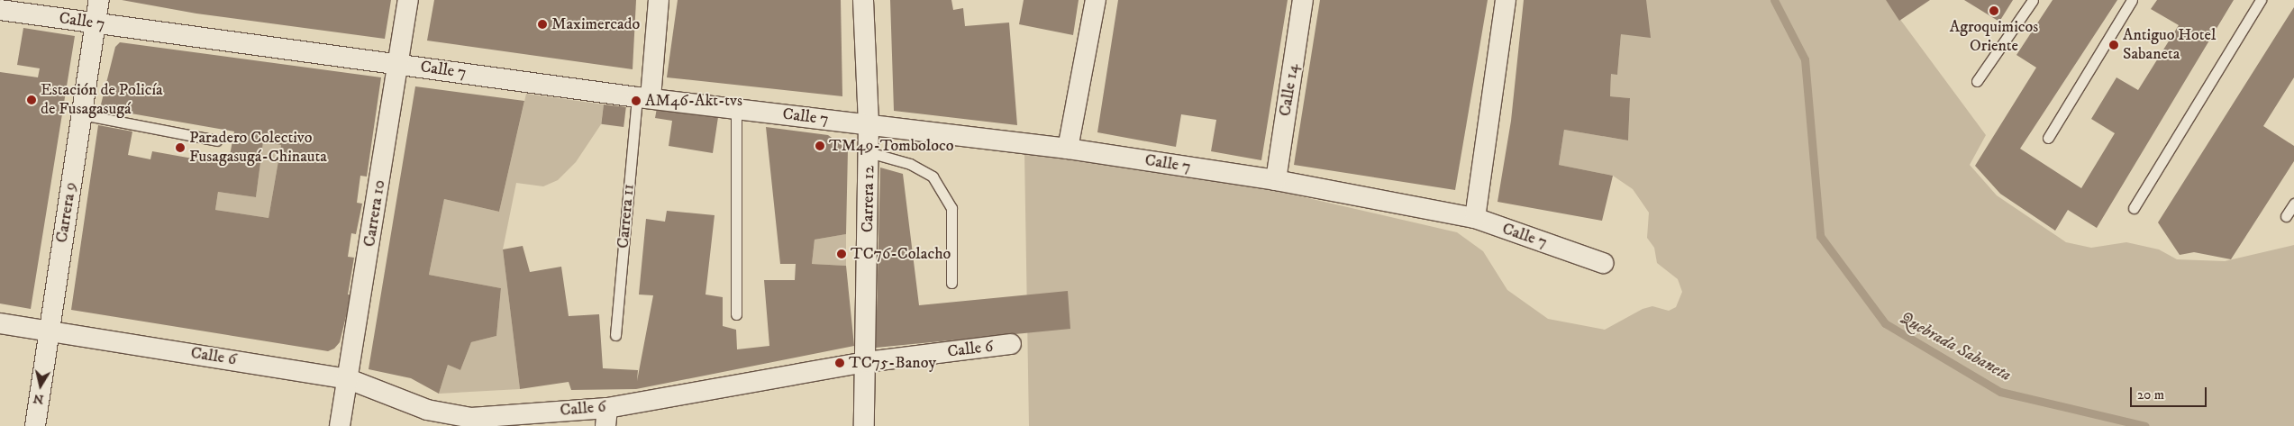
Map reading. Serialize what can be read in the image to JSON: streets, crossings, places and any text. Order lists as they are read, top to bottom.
{
  "streets": {
    "street": [
      "Calle 7",
      "Calle 14",
      "Carrera 12",
      "Carrera 9",
      "Carrera 10",
      "Carrera 11",
      "Calle 6"
    ]
  },
  "crossings": [
    ["Calle 7", "Calle 14"],
    ["Calle 7", "Carrera 12"],
    ["Calle 7", "Carrera 9"],
    ["Calle 7", "Carrera 10"],
    ["Calle 7", "Carrera 11"],
    ["Carrera 12", "Calle 6"],
    ["Carrera 9", "Calle 6"],
    ["Carrera 10", "Calle 6"]
  ],
  "water": ["Quebrada Sabaneta"],
  "places": [
    "Agroquimicos Oriente",
    "Maximercado",
    "Antiguo Hotel Sabaneta",
    "Estación de Policía de Fusagasugá",
    "AM46-Akt-tvs",
    "TM49-Tomboloco",
    "Paradero Colectivo Fusagasugá-Chinauta",
    "TC76-Colacho",
    "TC75-Banoy"
  ],
  "scale_bar": "20 m",
  "north": "bottom"
}
